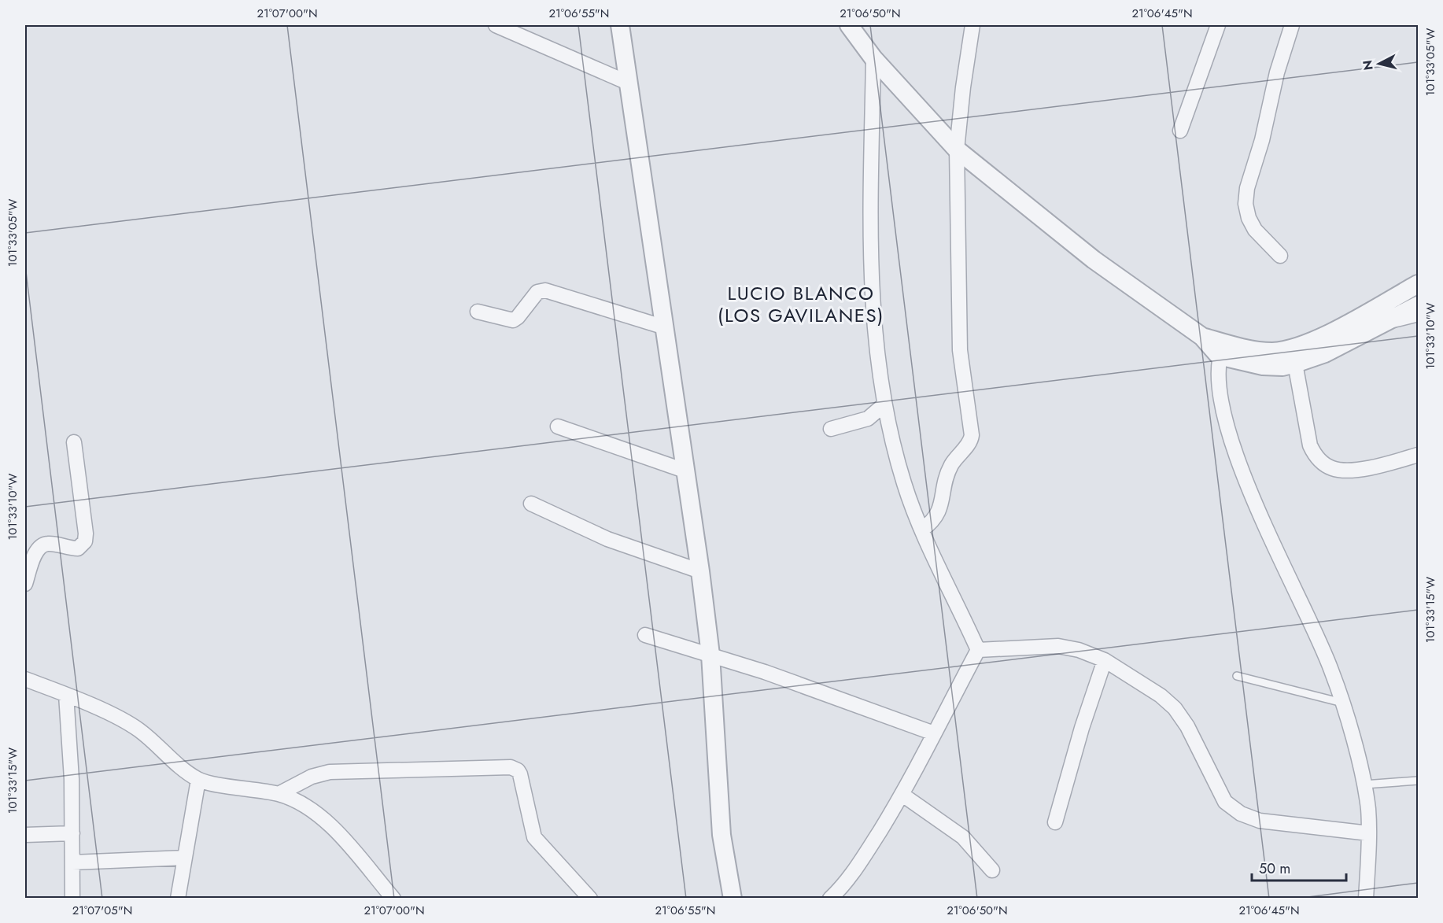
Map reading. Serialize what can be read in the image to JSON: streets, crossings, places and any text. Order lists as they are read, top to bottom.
{
  "districts": ["LUCIO BLANCO (LOS GAVILANES)"],
  "scale_bar": "50 m",
  "north": "left",
  "coordinates": [
    "21°07'00\"N",
    "21°06'55\"N",
    "21°06'50\"N",
    "21°06'45\"N",
    "101°33'05\"W",
    "101°33'10\"W",
    "101°33'15\"W",
    "21°07'05\"N"
  ]
}
